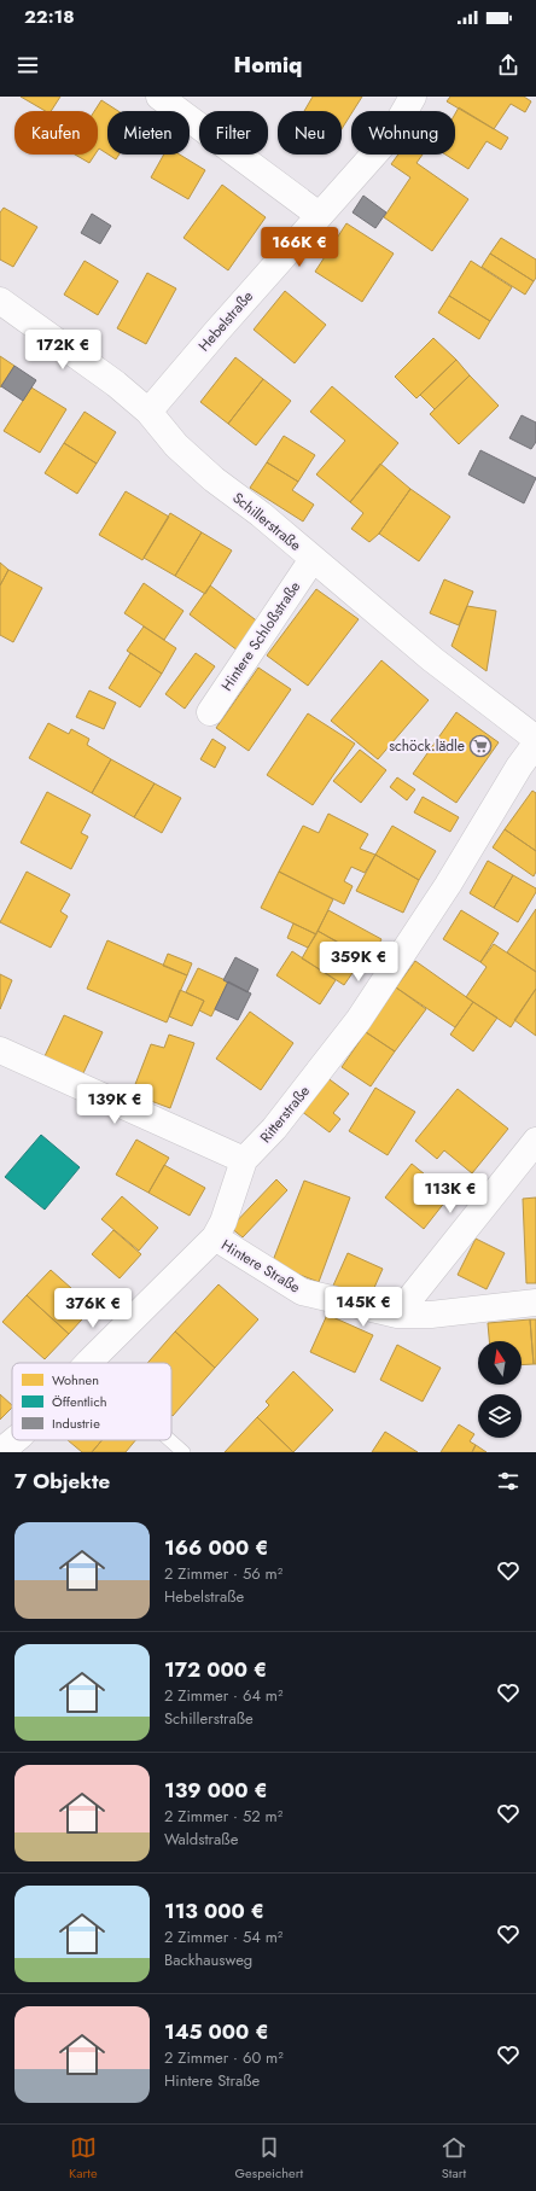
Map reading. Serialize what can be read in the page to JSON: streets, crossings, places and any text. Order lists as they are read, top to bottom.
{
  "streets": {
    "street": [
      "Hebelstraße",
      "Schillerstraße",
      "Hintere Schloßstraße",
      "Ritterstraße",
      "Hintere Straße"
    ]
  },
  "crossings": [
    ["Hebelstraße", "Schillerstraße"],
    ["Schillerstraße", "Hintere Schloßstraße"],
    ["Ritterstraße", "Hintere Straße"]
  ],
  "places": {
    "supermarket": ["schöck.lädle"]
  },
  "legend": ["Wohnen", "Öffentlich", "Industrie"],
  "north": "top",
  "page": {
    "status": "22:18",
    "header": "Homiq",
    "chip": [
      "Kaufen",
      "Mieten",
      "Filter",
      "Neu",
      "Wohnung"
    ],
    "price": [
      "166K €",
      "172K €",
      "359K €",
      "139K €",
      "113K €",
      "145K €",
      "376K €"
    ],
    "heading": "7 Objekte",
    "list": [
      {
        "name": "166 000 €",
        "note": "2 Zimmer · 56 m² · Hebelstraße"
      },
      {
        "name": "172 000 €",
        "note": "2 Zimmer · 64 m² · Schillerstraße"
      },
      {
        "name": "139 000 €",
        "note": "2 Zimmer · 52 m² · Waldstraße"
      },
      {
        "name": "113 000 €",
        "note": "2 Zimmer · 54 m² · Backhausweg"
      },
      {
        "name": "145 000 €",
        "note": "2 Zimmer · 60 m² · Hintere Straße"
      }
    ],
    "tabs": ["Karte", "Gespeichert", "Start"]
  }
}
